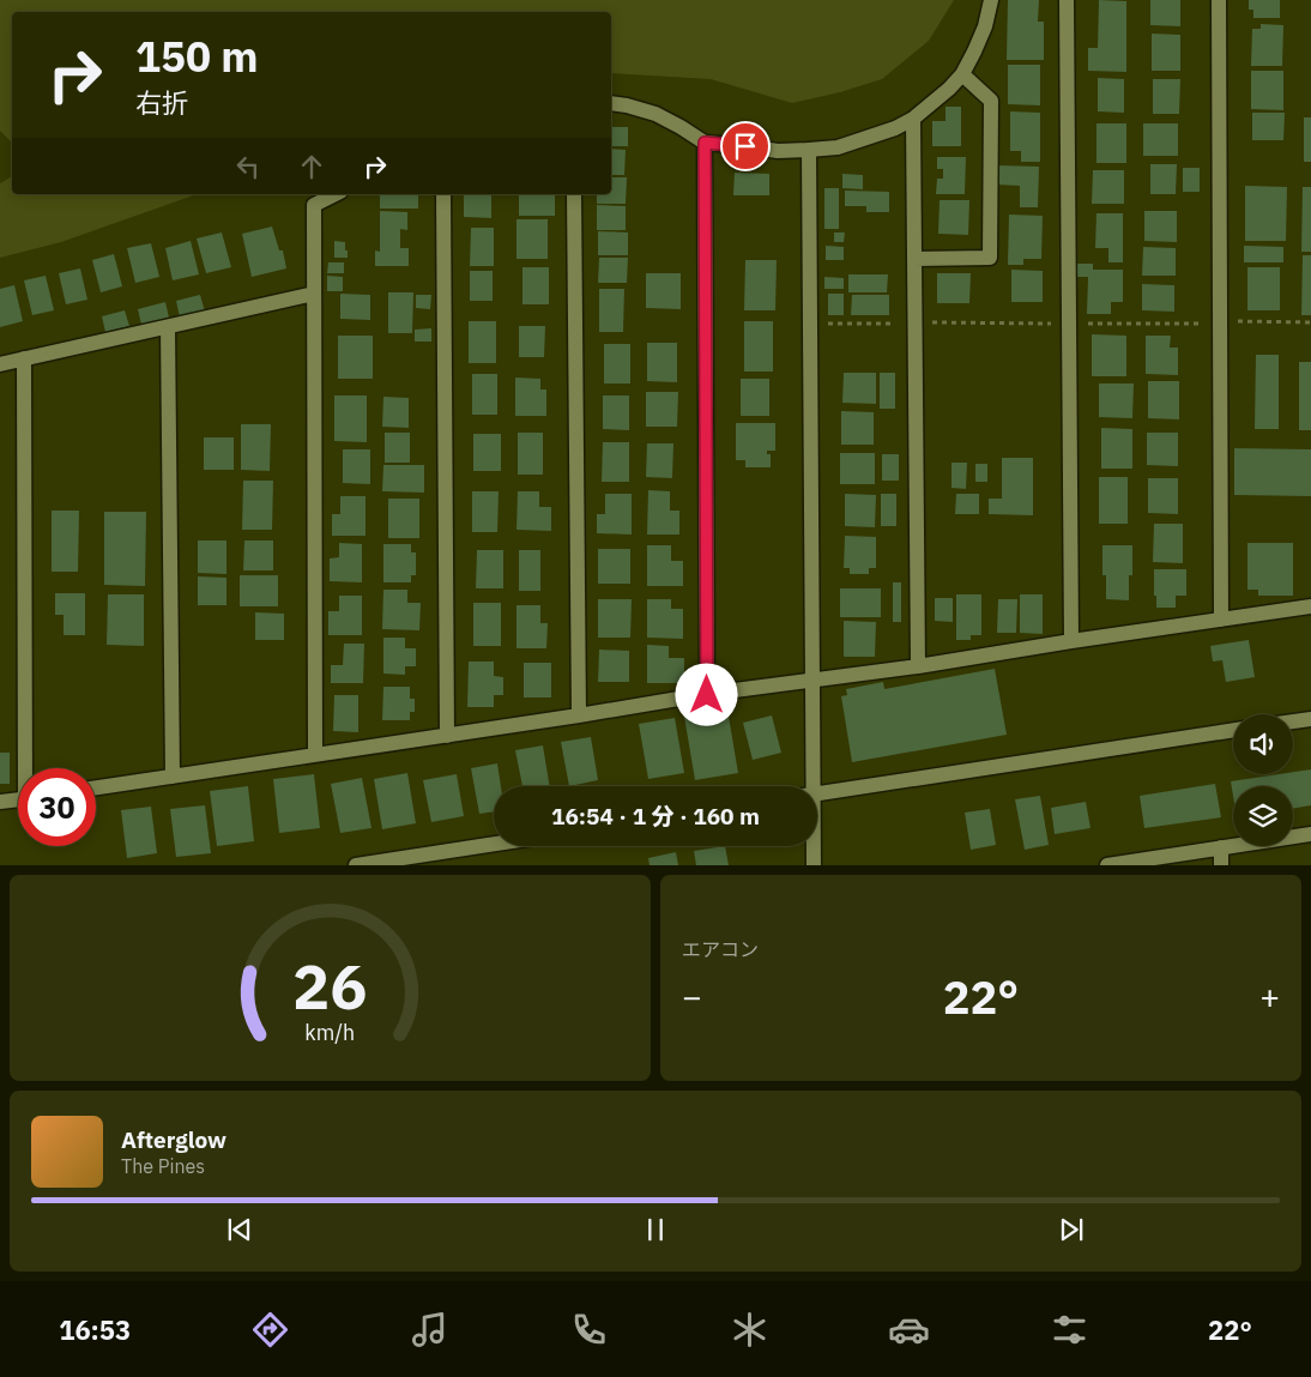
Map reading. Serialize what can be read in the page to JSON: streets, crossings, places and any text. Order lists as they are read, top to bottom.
{
  "page": {
    "turn": ["150 m", "右折"],
    "limit": "30",
    "trip": "16:54 · 1 分 · 160 m",
    "tile": "エアコン",
    "heat": ["−", "22°", "+"],
    "song": ["Afterglow", "The Pines"],
    "tabs": ["16:53", "22°"],
    "gauge": ["26", "km/h"]
  }
}
